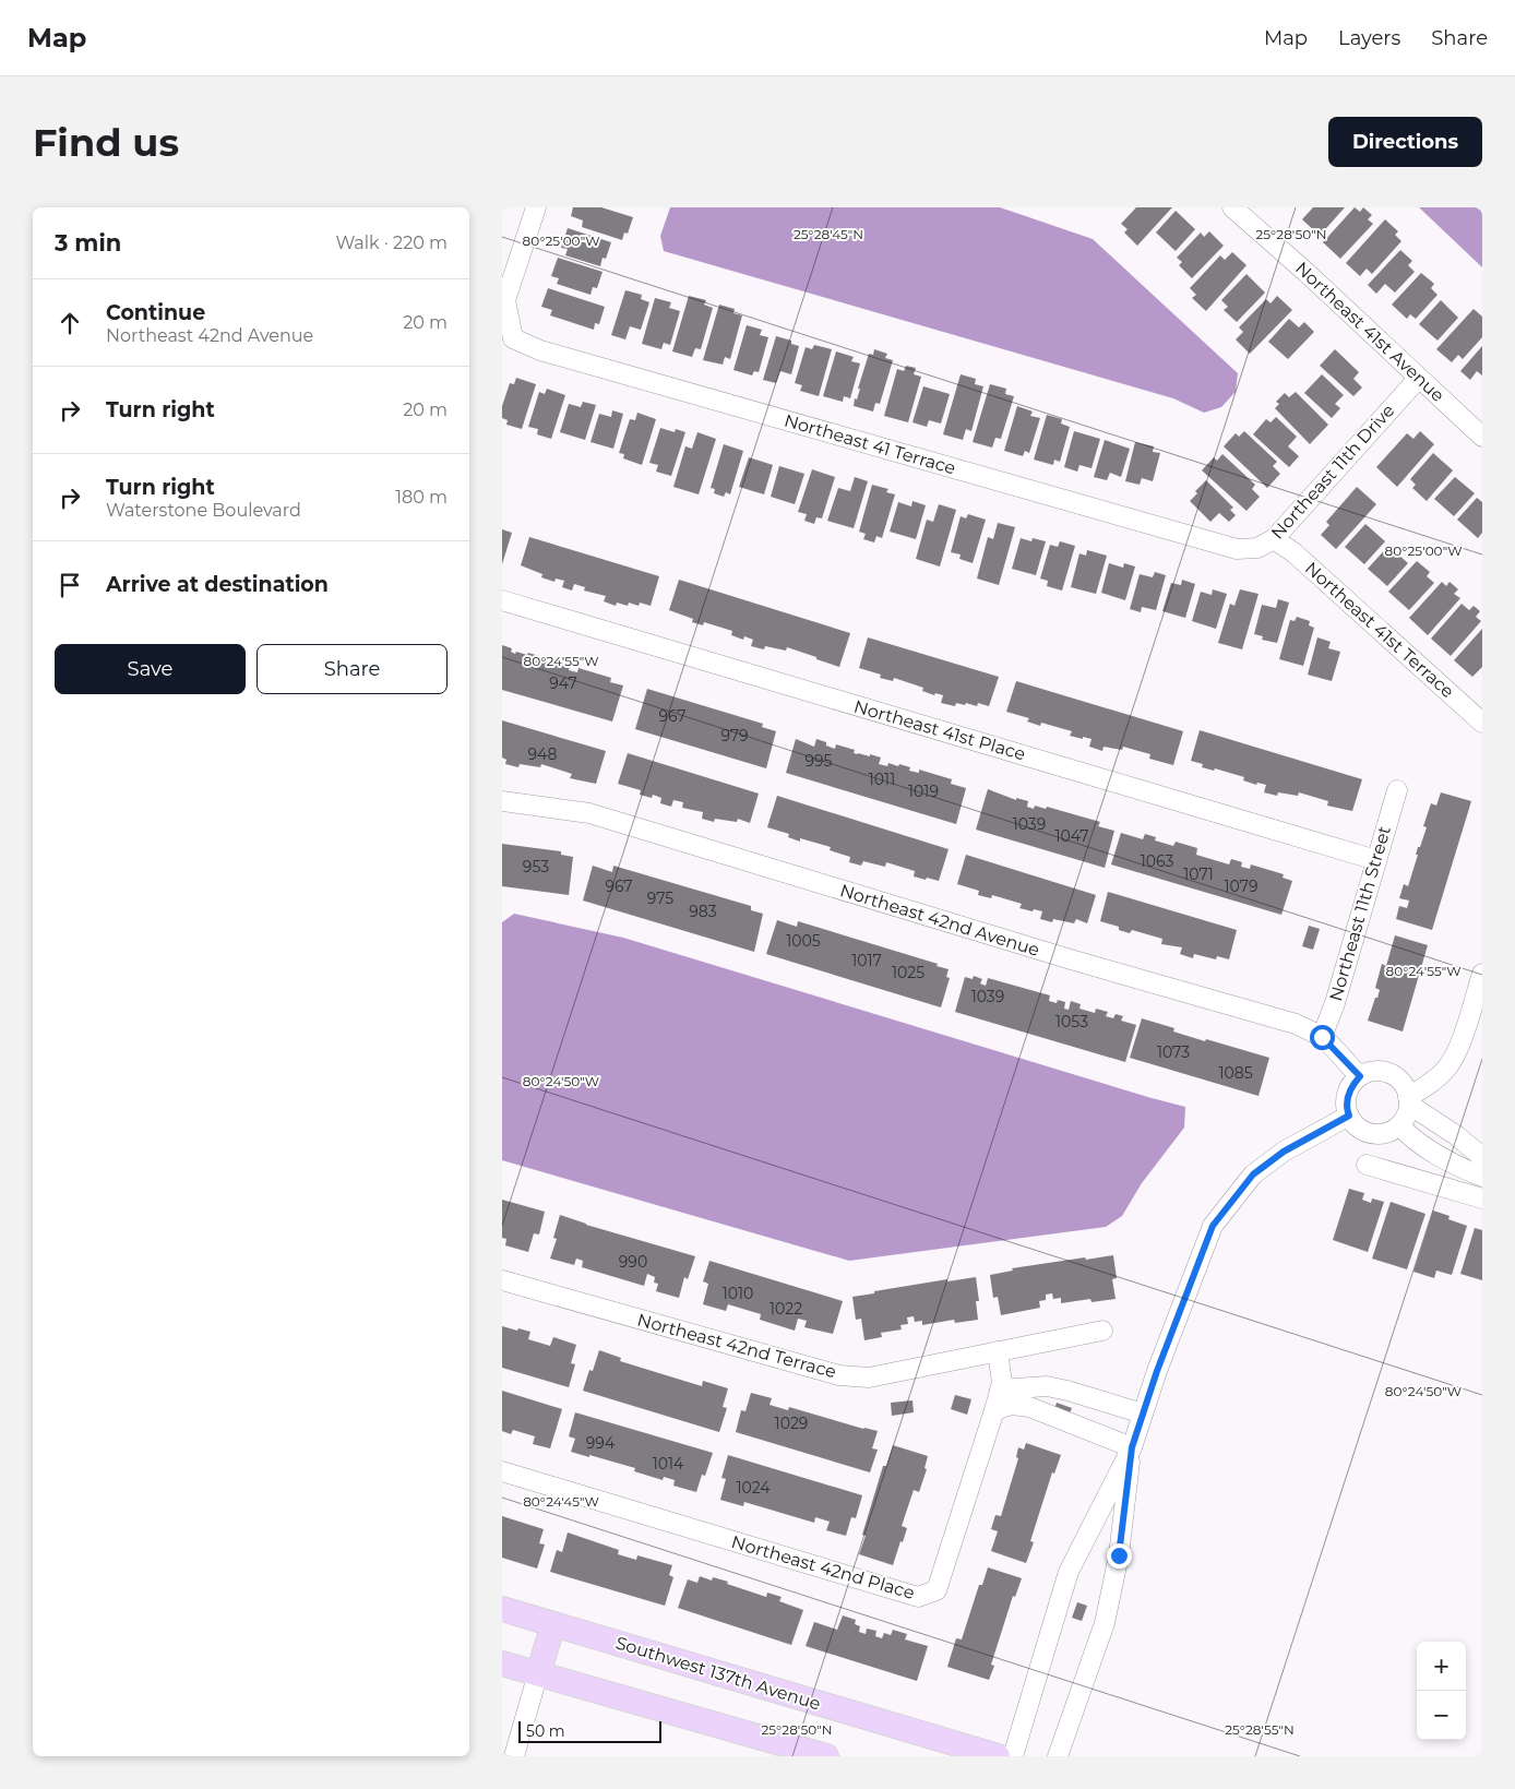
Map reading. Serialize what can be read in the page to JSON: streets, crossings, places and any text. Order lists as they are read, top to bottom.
{
  "streets": {
    "main road": ["Southwest 137th Avenue"],
    "street": [
      "Northeast 41st Avenue",
      "Northeast 41 Terrace",
      "Northeast 11th Drive",
      "Northeast 41st Terrace",
      "Northeast 41st Place",
      "Northeast 11th Street",
      "Northeast 42nd Avenue",
      "Northeast 42nd Terrace",
      "Northeast 42nd Place"
    ]
  },
  "crossings": [
    ["Northeast 41st Avenue", "Northeast 11th Drive"],
    ["Northeast 41 Terrace", "Northeast 11th Drive"],
    ["Northeast 11th Drive", "Northeast 41st Terrace"],
    ["Northeast 41st Place", "Northeast 11th Street"],
    ["Northeast 11th Street", "Northeast 42nd Avenue"],
    ["Northeast 42nd Terrace", "Northeast 42nd Place"]
  ],
  "house_numbers": [
    "947",
    "967",
    "979",
    "948",
    "995",
    "1011",
    "1019",
    "1039",
    "1047",
    "1063",
    "953",
    "1071",
    "967",
    "1079",
    "975",
    "983",
    "1005",
    "1017",
    "1025",
    "1039",
    "1053",
    "1073",
    "1085",
    "990",
    "1010",
    "1022",
    "1029",
    "994",
    "1014",
    "1024"
  ],
  "scale_bar": "50 m",
  "page": {
    "header": "Map",
    "nav": ["Map", "Layers", "Share"],
    "buttons": [
      "Directions",
      ["Save", "Share"]
    ],
    "title": "Find us",
    "heading": ["3 min", "Walk · 220 m"],
    "list": [
      ["Continue", "Northeast 42nd Avenue", "20 m"],
      ["Turn right", "20 m"],
      ["Turn right", "Waterstone Boulevard", "180 m"],
      "Arrive at destination"
    ],
    "map_buttons": ["+", "−"],
    "scale": "50 m"
  },
  "coordinates": [
    "25°28'45\"N",
    "25°28'50\"N",
    "80°25'00\"W",
    "80°24'55\"W",
    "80°24'50\"W",
    "80°24'45\"W",
    "25°28'55\"N"
  ]
}
